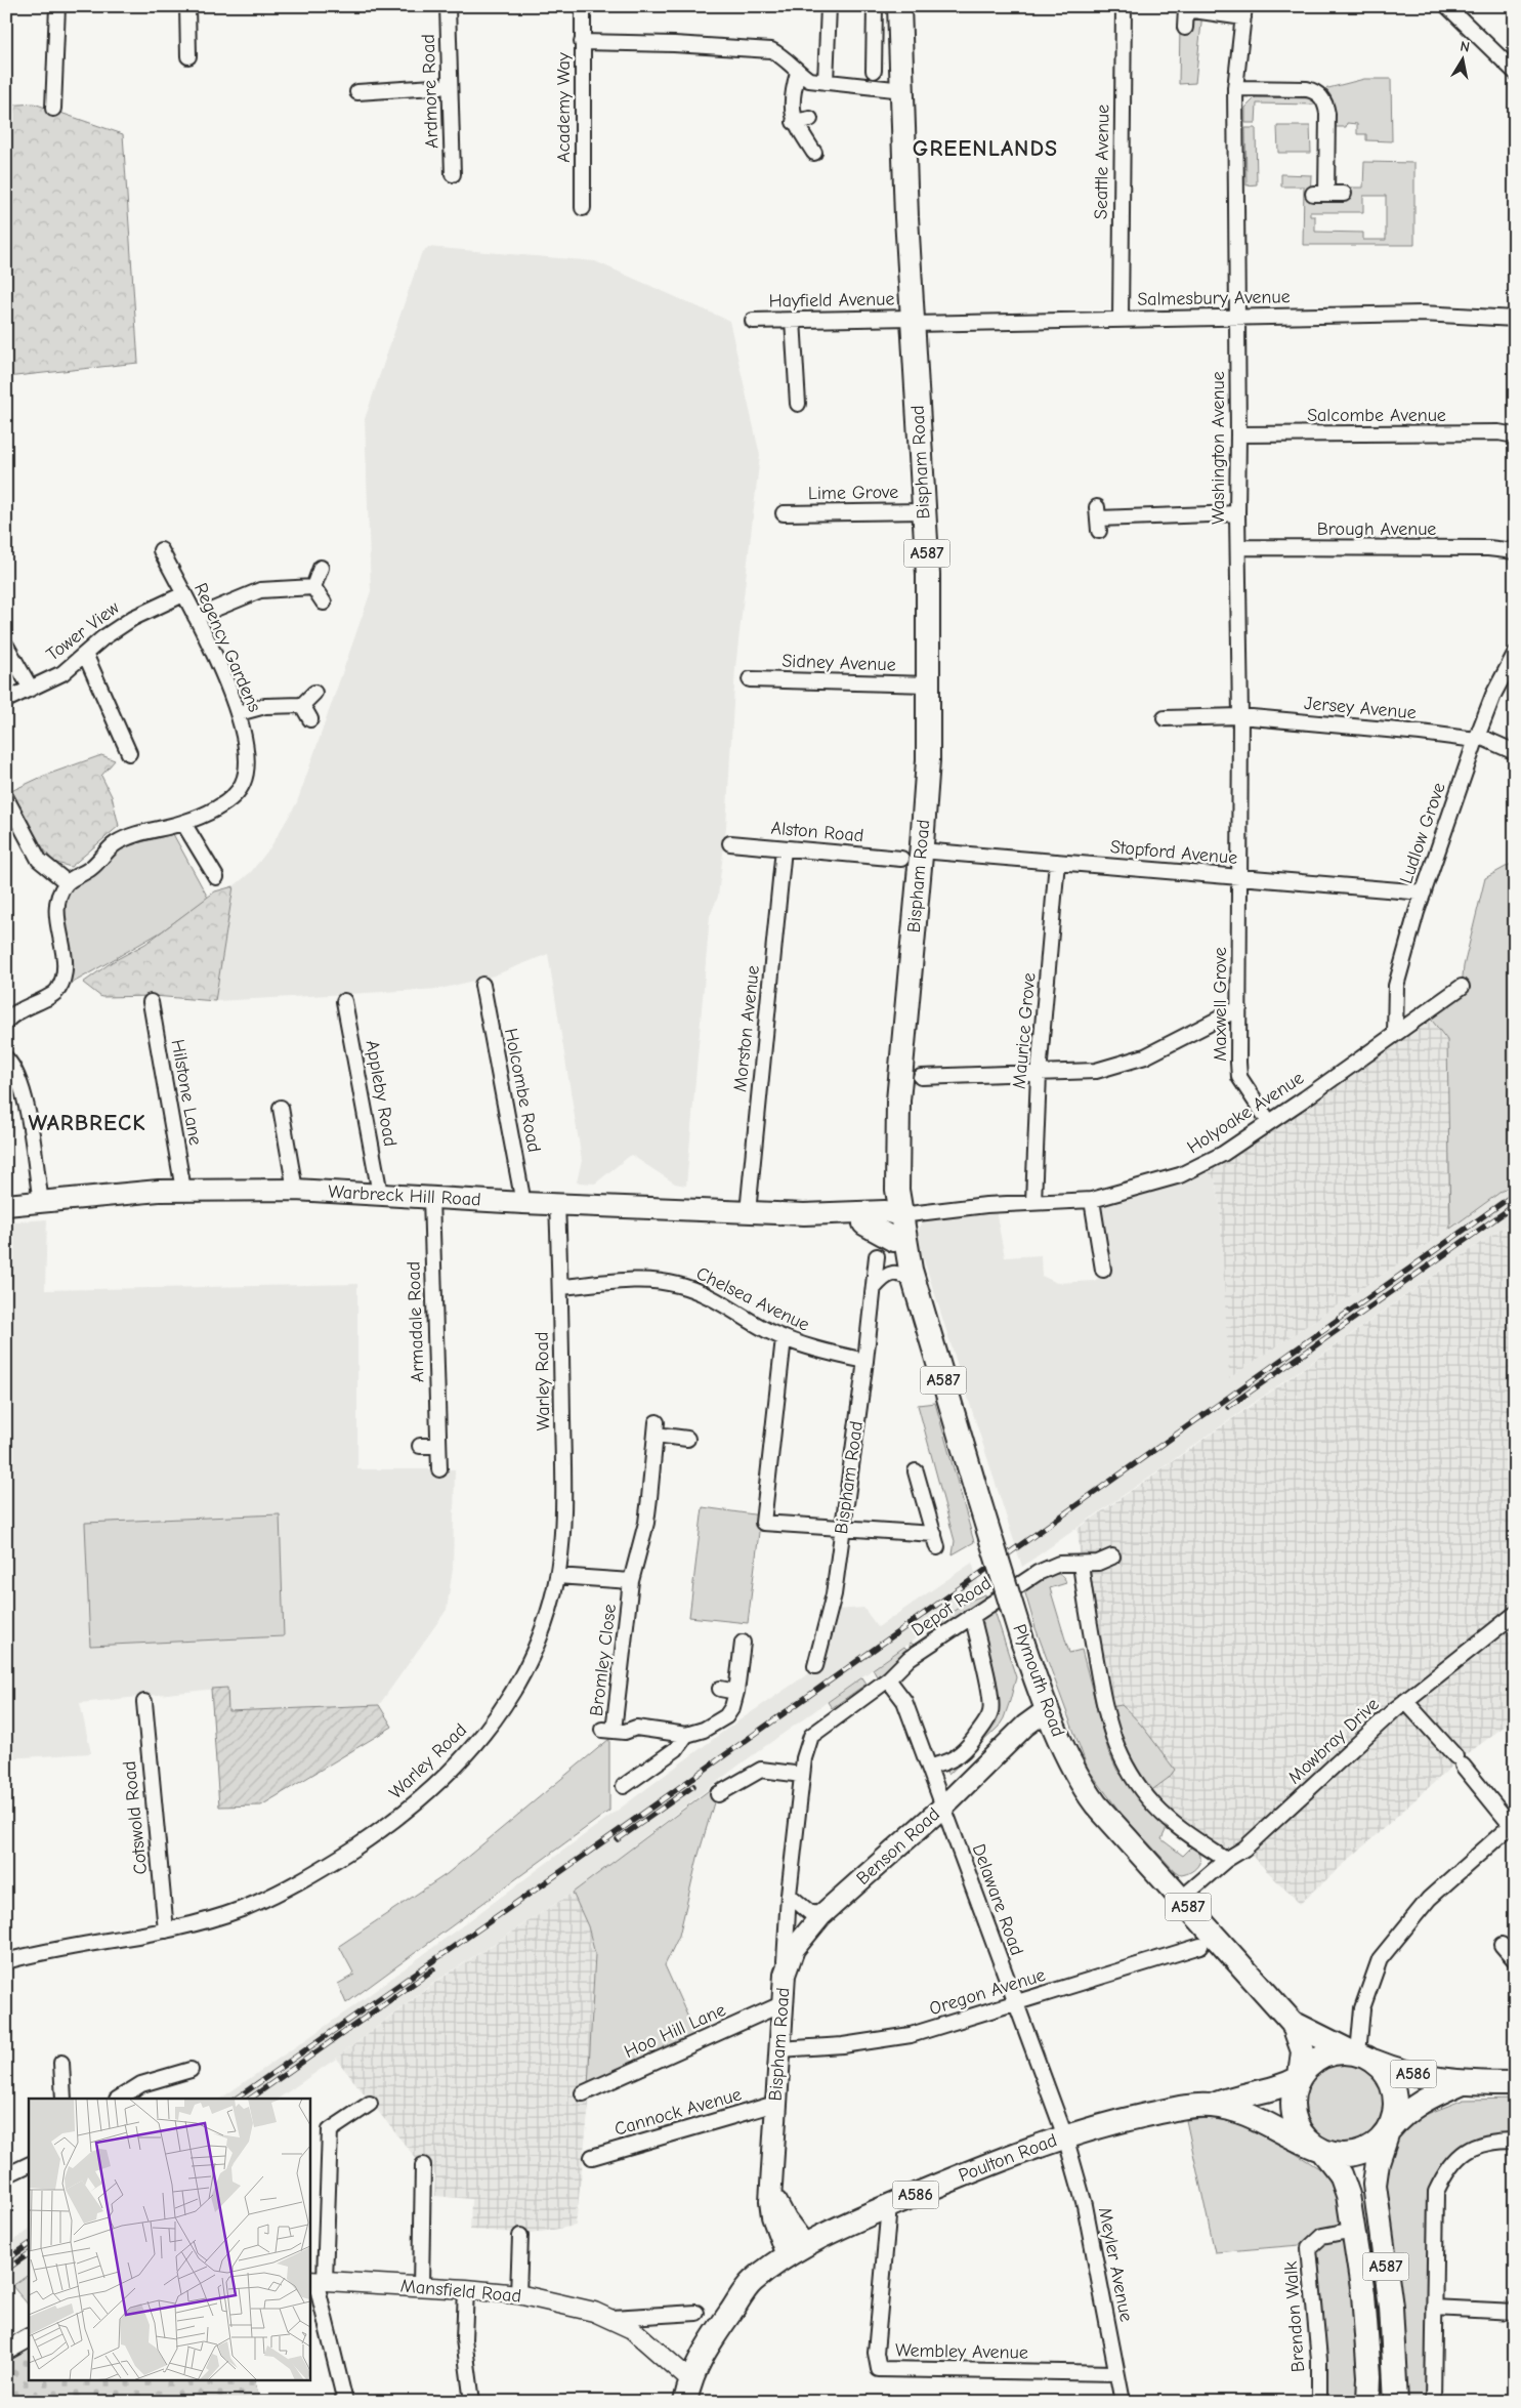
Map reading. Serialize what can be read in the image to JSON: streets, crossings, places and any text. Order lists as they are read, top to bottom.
{
  "streets": {
    "main road": [
      "Bispham Road",
      "A587",
      "Warbreck Hill Road",
      "Plymouth Road",
      "Benson Road",
      "A586",
      "Poulton Road"
    ],
    "street": [
      "Ardmore Road",
      "Academy Way",
      "Seattle Avenue",
      "Salmesbury Avenue",
      "Hayfield Avenue",
      "Salcombe Avenue",
      "Washington Avenue",
      "Lime Grove",
      "Brough Avenue",
      "Tower View",
      "Regency Gardens",
      "Sidney Avenue",
      "Jersey Avenue",
      "Alston Road",
      "Ludlow Grove",
      "Stopford Avenue",
      "Maxwell Grove",
      "Morston Avenue",
      "Maurice Grove",
      "Holcombe Road",
      "Hilstone Lane",
      "Appleby Road",
      "Holyoake Avenue",
      "Chelsea Avenue",
      "Armadale Road",
      "Warley Road",
      "Depot Road",
      "Bromley Close",
      "Mowbray Drive",
      "Cotswold Road",
      "Delaware Road",
      "Oregon Avenue",
      "Hoo Hill Lane",
      "Cannock Avenue",
      "Meyler Avenue",
      "Mansfield Road",
      "Brendon Walk",
      "Wembley Avenue"
    ]
  },
  "crossings": [
    ["Seattle Avenue", "Salmesbury Avenue"],
    ["Salmesbury Avenue", "Hayfield Avenue"],
    ["Salmesbury Avenue", "Washington Avenue"],
    ["Salmesbury Avenue", "Bispham Road"],
    ["Hayfield Avenue", "Bispham Road"],
    ["Salcombe Avenue", "Washington Avenue"],
    ["Washington Avenue", "Brough Avenue"],
    ["Washington Avenue", "Jersey Avenue"],
    ["Washington Avenue", "Stopford Avenue"],
    ["Washington Avenue", "Maxwell Grove"],
    ["Bispham Road", "Lime Grove"],
    ["Bispham Road", "Sidney Avenue"],
    ["Bispham Road", "Alston Road"],
    ["Bispham Road", "Stopford Avenue"],
    ["Bispham Road", "Holyoake Avenue"],
    ["Bispham Road", "Warbreck Hill Road"],
    ["Bispham Road", "Chelsea Avenue"],
    ["Bispham Road", "Depot Road"],
    ["Bispham Road", "Plymouth Road"],
    ["Bispham Road", "Benson Road"],
    ["Bispham Road", "Oregon Avenue"],
    ["Bispham Road", "Hoo Hill Lane"],
    ["Bispham Road", "A586"],
    ["Bispham Road", "Cannock Avenue"],
    ["Bispham Road", "Poulton Road"],
    ["A587", "Plymouth Road"],
    ["A587", "A586"],
    ["A587", "Poulton Road"],
    ["A587", "Brendon Walk"],
    ["Tower View", "Regency Gardens"],
    ["Jersey Avenue", "Ludlow Grove"],
    ["Alston Road", "Stopford Avenue"],
    ["Alston Road", "Morston Avenue"],
    ["Ludlow Grove", "Stopford Avenue"],
    ["Ludlow Grove", "Holyoake Avenue"],
    ["Stopford Avenue", "Maxwell Grove"],
    ["Stopford Avenue", "Maurice Grove"],
    ["Maxwell Grove", "Holyoake Avenue"],
    ["Morston Avenue", "Warbreck Hill Road"],
    ["Maurice Grove", "Holyoake Avenue"],
    ["Holcombe Road", "Warbreck Hill Road"],
    ["Hilstone Lane", "Warbreck Hill Road"],
    ["Appleby Road", "Warbreck Hill Road"],
    ["Holyoake Avenue", "Warbreck Hill Road"],
    ["Holyoake Avenue", "Plymouth Road"],
    ["Warbreck Hill Road", "Armadale Road"],
    ["Warbreck Hill Road", "Warley Road"],
    ["Warbreck Hill Road", "Plymouth Road"],
    ["Chelsea Avenue", "Warley Road"],
    ["Warley Road", "Bromley Close"],
    ["Warley Road", "Cotswold Road"],
    ["Depot Road", "Delaware Road"],
    ["Plymouth Road", "Mowbray Drive"],
    ["Plymouth Road", "Benson Road"],
    ["Plymouth Road", "A586"],
    ["Plymouth Road", "Poulton Road"],
    ["Benson Road", "Delaware Road"],
    ["Delaware Road", "Oregon Avenue"],
    ["Delaware Road", "Poulton Road"],
    ["Delaware Road", "Meyler Avenue"],
    ["A586", "Poulton Road"],
    ["A586", "Mansfield Road"],
    ["Poulton Road", "Meyler Avenue"],
    ["Poulton Road", "Wembley Avenue"],
    ["Meyler Avenue", "Wembley Avenue"]
  ],
  "districts": ["GREENLANDS", "WARBRECK"],
  "north": "top"
}
